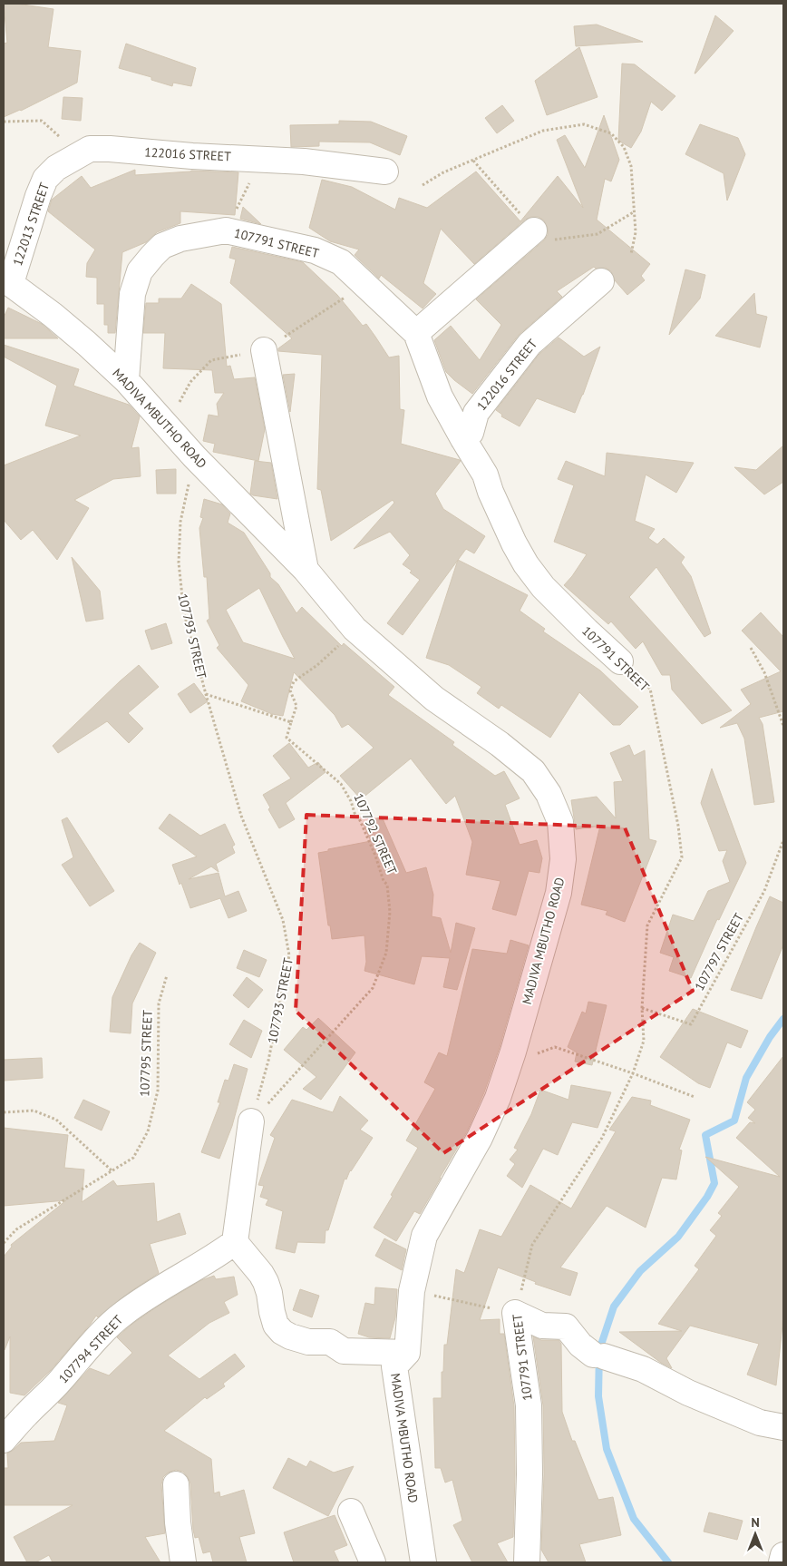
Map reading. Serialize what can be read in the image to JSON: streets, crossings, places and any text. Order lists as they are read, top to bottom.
{
  "streets": {
    "street": [
      "122016 STREET",
      "122013 STREET",
      "107791 STREET",
      "MADIVA MBUTHO ROAD",
      "107794 STREET"
    ],
    "path": [
      "107793 STREET",
      "107792 STREET",
      "107797 STREET",
      "107795 STREET"
    ]
  },
  "crossings": [
    ["122016 STREET", "122013 STREET"],
    ["122016 STREET", "107791 STREET"],
    ["122013 STREET", "MADIVA MBUTHO ROAD"],
    ["107791 STREET", "MADIVA MBUTHO ROAD"],
    ["107791 STREET", "107797 STREET"],
    ["MADIVA MBUTHO ROAD", "107793 STREET"],
    ["MADIVA MBUTHO ROAD", "107792 STREET"],
    ["107793 STREET", "107792 STREET"]
  ],
  "north": "top"
}
